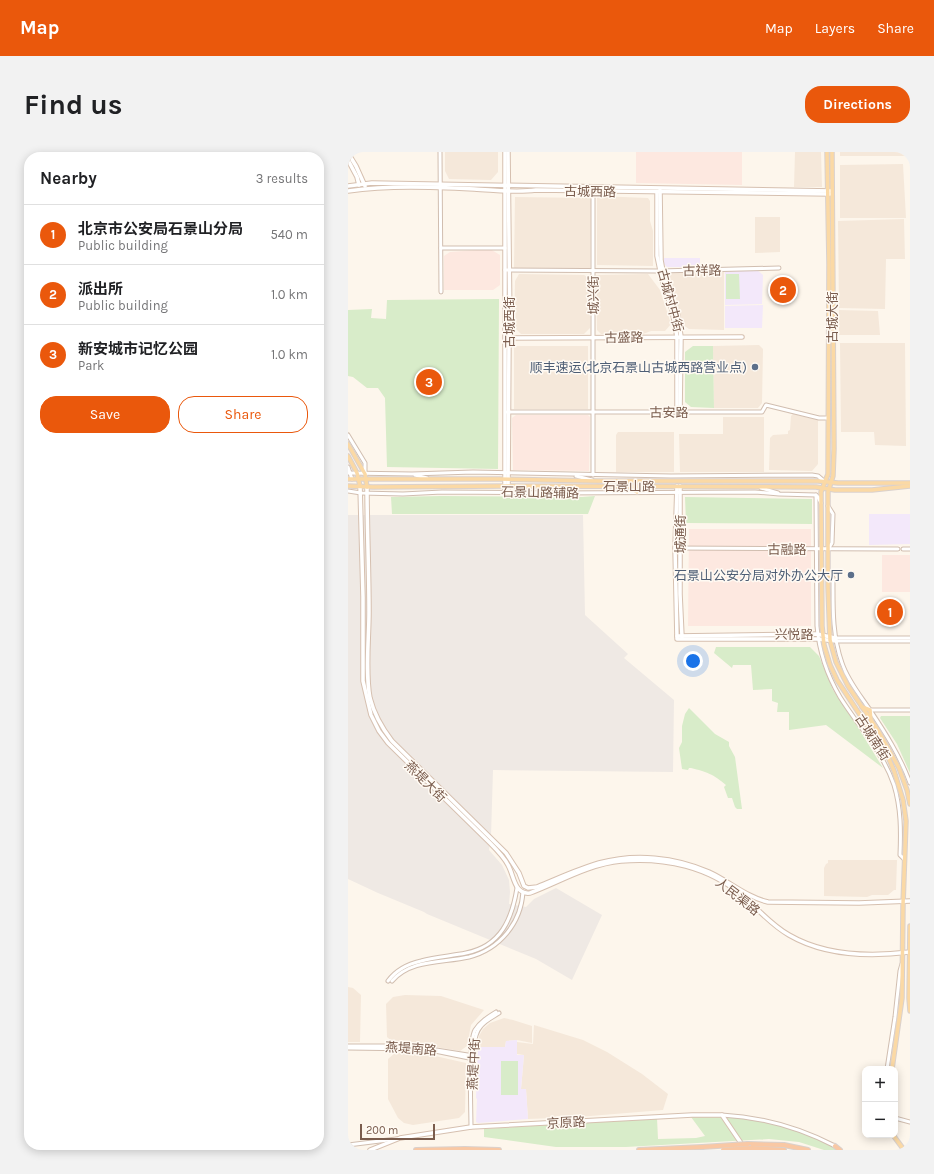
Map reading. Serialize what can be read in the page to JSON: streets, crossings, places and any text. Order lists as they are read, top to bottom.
{
  "streets": {
    "main road": [
      "古城西路",
      "古城村中街",
      "古城大街",
      "古城西街",
      "古盛路",
      "石景山路",
      "城通街",
      "兴悦路",
      "古城南街",
      "燕堤大街",
      "人民渠路",
      "京原路"
    ],
    "street": [
      "古祥路",
      "城兴街",
      "古安路",
      "石景山路辅路",
      "古融路",
      "燕堤南路",
      "燕堤中街"
    ]
  },
  "crossings": [
    ["古城西路", "城兴街"],
    ["古城西路", "古城村中街"],
    ["古城西路", "古城大街"],
    ["古城西路", "古城西街"],
    ["古祥路", "城兴街"],
    ["古祥路", "古城村中街"],
    ["古祥路", "古城西街"],
    ["城兴街", "古盛路"],
    ["城兴街", "古安路"],
    ["城兴街", "石景山路辅路"],
    ["古城村中街", "古盛路"],
    ["古城村中街", "古安路"],
    ["古城大街", "古安路"],
    ["古城大街", "石景山路"],
    ["古城大街", "石景山路辅路"],
    ["古城大街", "古城南街"],
    ["古城西街", "古盛路"],
    ["古城西街", "古安路"],
    ["古城西街", "石景山路"],
    ["古城西街", "石景山路辅路"],
    ["石景山路", "石景山路辅路"],
    ["石景山路", "城通街"],
    ["石景山路", "古城南街"],
    ["石景山路", "燕堤大街"],
    ["石景山路辅路", "城通街"],
    ["石景山路辅路", "古城南街"],
    ["石景山路辅路", "燕堤大街"],
    ["城通街", "古融路"],
    ["城通街", "兴悦路"],
    ["古融路", "古城南街"],
    ["兴悦路", "古城南街"],
    ["古城南街", "人民渠路"],
    ["燕堤大街", "人民渠路"],
    ["燕堤南路", "燕堤中街"],
    ["燕堤中街", "京原路"]
  ],
  "places": ["顺丰速运(北京石景山古城西路营业点)", "石景山公安分局对外办公大厅"],
  "scale_bar": "200 m",
  "page": {
    "header": "Map",
    "nav": ["Map", "Layers", "Share"],
    "buttons": [
      "Directions",
      ["Save", "Share"]
    ],
    "title": "Find us",
    "heading": ["Nearby", "3 results"],
    "list": [
      {
        "mark": "1",
        "name": "北京市公安局石景山分局",
        "note": "Public building",
        "value": "540 m"
      },
      {
        "mark": "2",
        "name": "派出所",
        "note": "Public building",
        "value": "1.0 km"
      },
      {
        "mark": "3",
        "name": "新安城市记忆公园",
        "note": "Park",
        "value": "1.0 km"
      }
    ],
    "pins": ["2", "3", "1"],
    "map_buttons": ["+", "−"],
    "scale": "200 m"
  }
}
